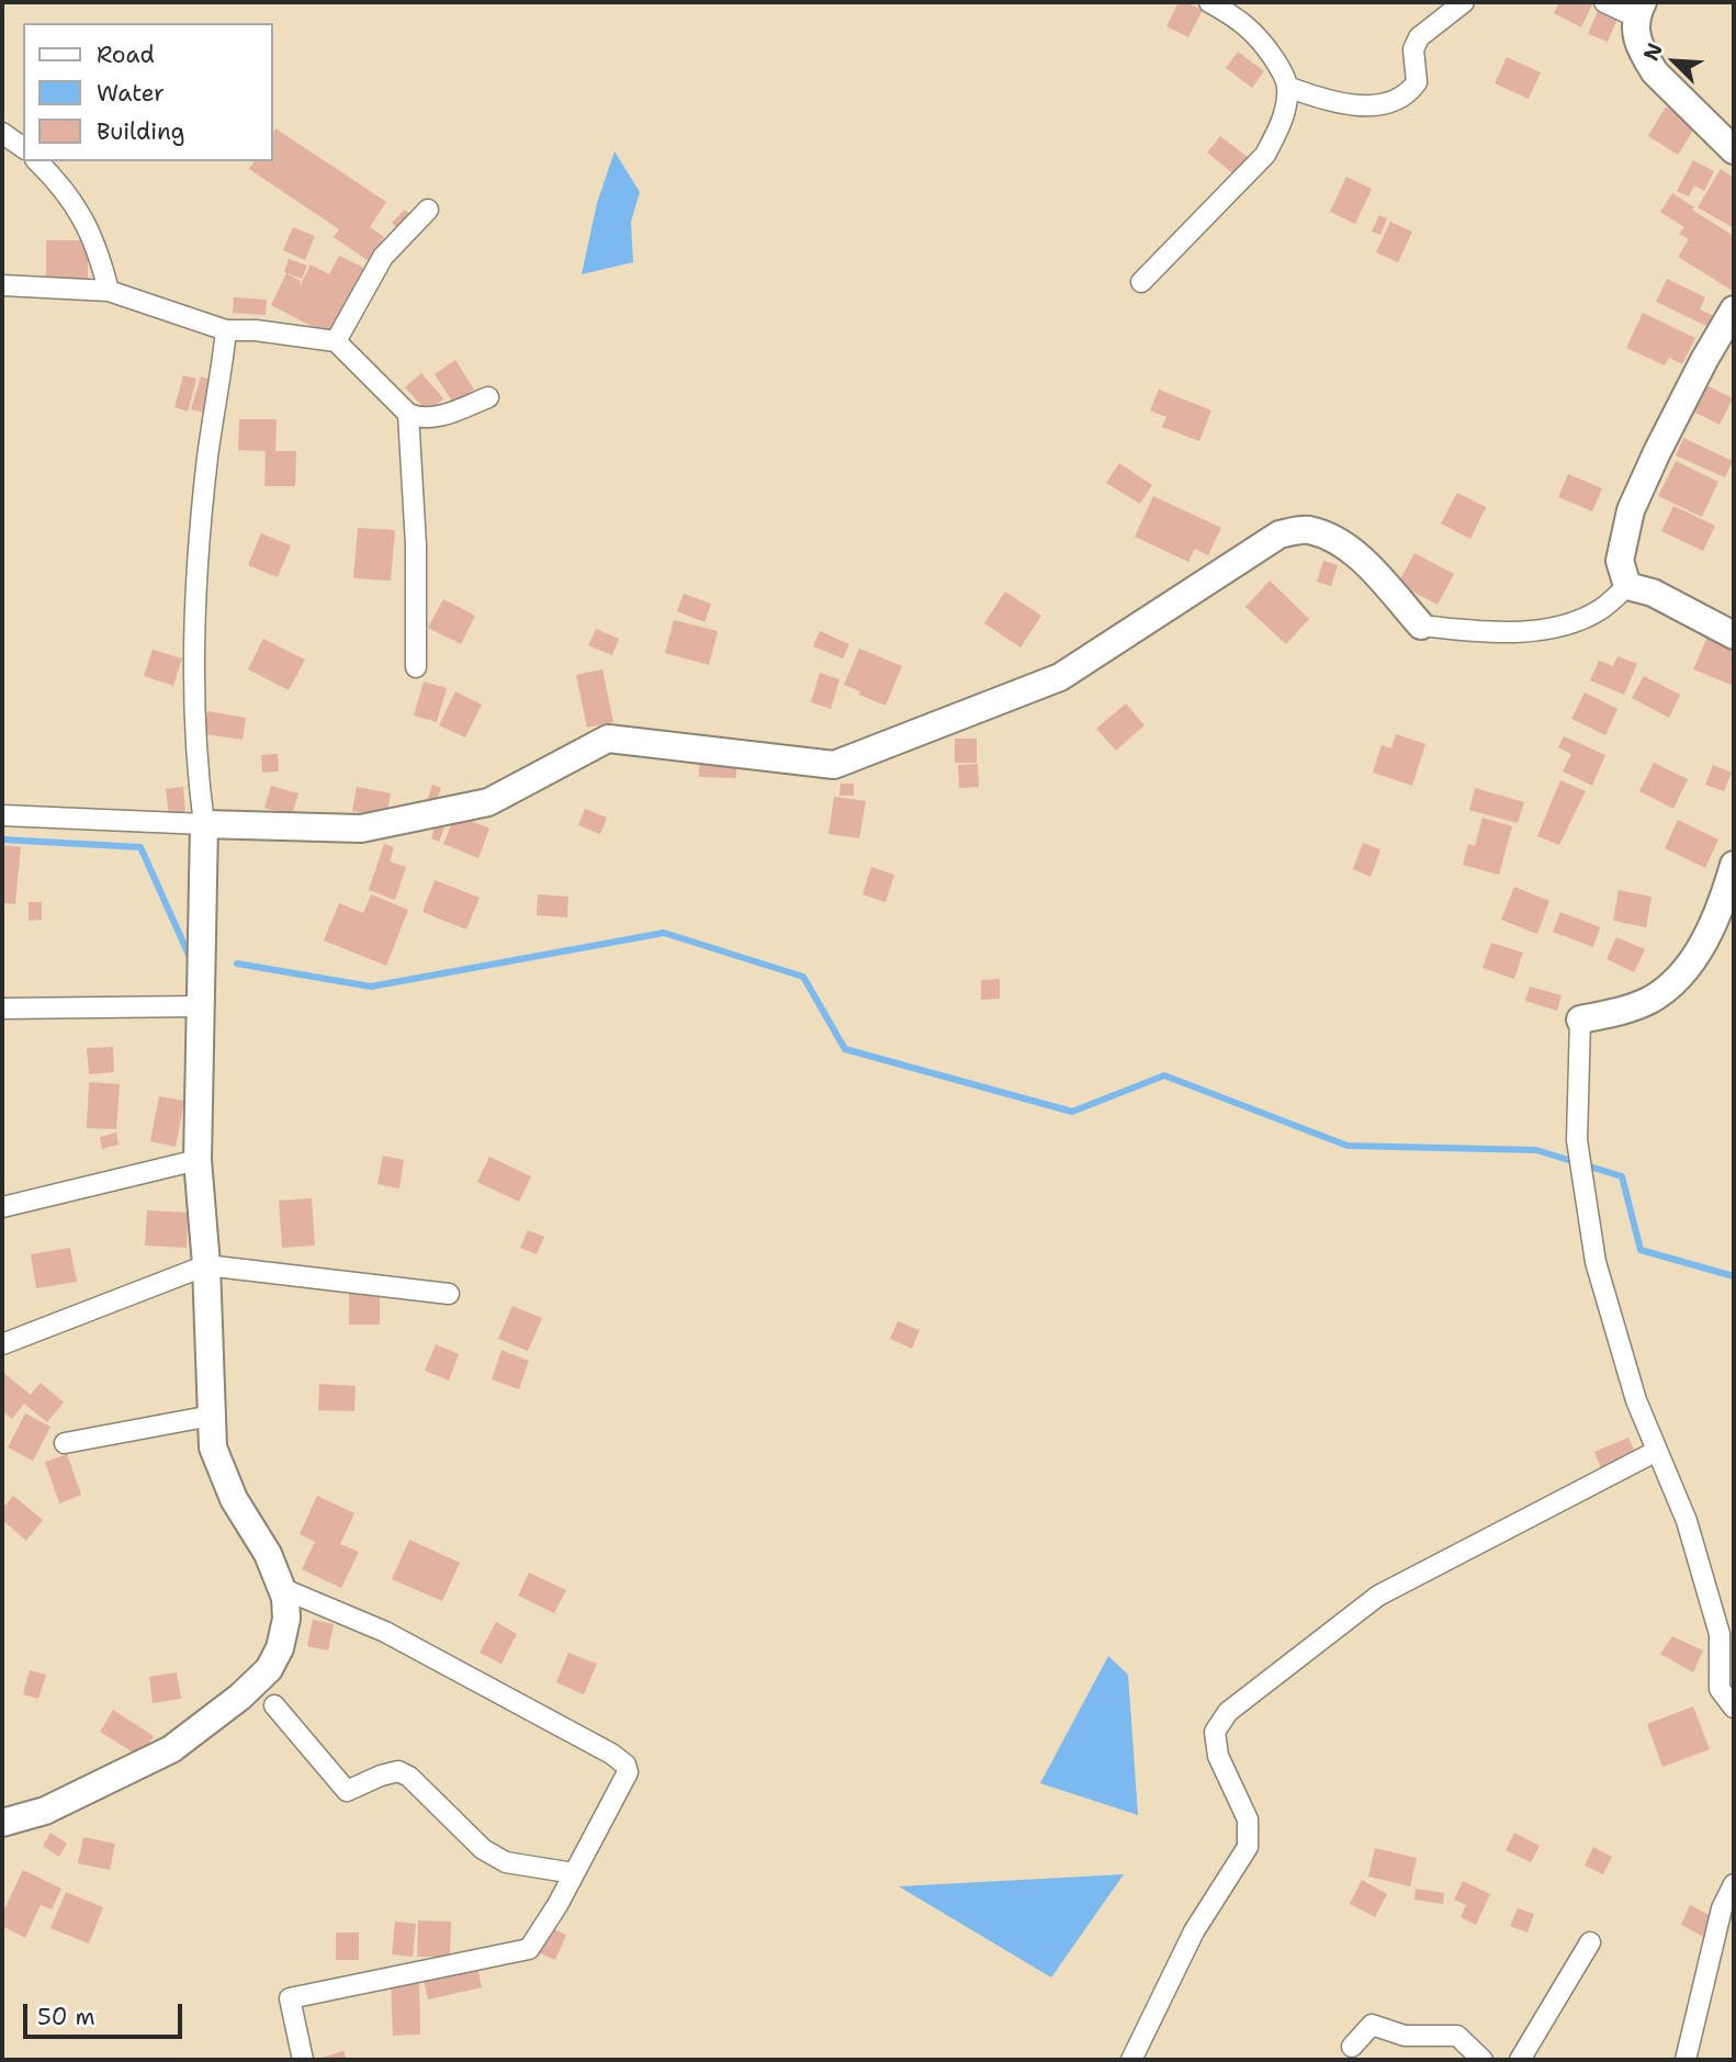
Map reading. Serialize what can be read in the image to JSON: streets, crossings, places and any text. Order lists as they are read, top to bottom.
{
  "legend": ["Road", "Water", "Building"],
  "scale_bar": "50 m",
  "north": "top left"
}
